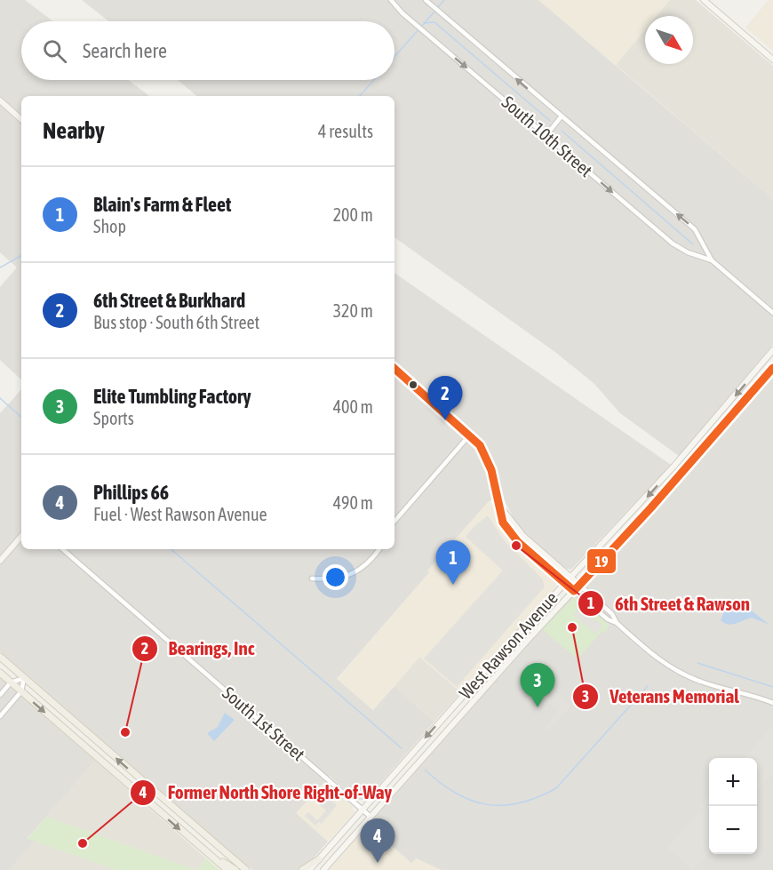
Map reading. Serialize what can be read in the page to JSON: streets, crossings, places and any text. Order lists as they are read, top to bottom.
{
  "streets": {
    "main road": ["West Rawson Avenue"],
    "street": ["South 10th Street", "South 1st Street"]
  },
  "crossings": [
    ["West Rawson Avenue", "South 1st Street"]
  ],
  "places": [
    "6th Street & Rawson",
    "Veterans Memorial",
    "Bearings, Inc",
    "Former North Shore Right-of-Way"
  ],
  "lines": ["transit line 19"],
  "north": "bottom right",
  "page": {
    "search": "Search here",
    "heading": ["Nearby", "4 results"],
    "list": [
      {
        "mark": "1",
        "name": "Blain's Farm & Fleet",
        "note": "Shop",
        "value": "200 m"
      },
      {
        "mark": "2",
        "name": "6th Street & Burkhard",
        "note": "Bus stop · South 6th Street",
        "value": "320 m"
      },
      {
        "mark": "3",
        "name": "Elite Tumbling Factory",
        "note": "Sports",
        "value": "400 m"
      },
      {
        "mark": "4",
        "name": "Phillips 66",
        "note": "Fuel · West Rawson Avenue",
        "value": "490 m"
      }
    ],
    "pins": [
      "2",
      "1",
      "3",
      "4"
    ],
    "map_buttons": ["+", "−"]
  }
}
